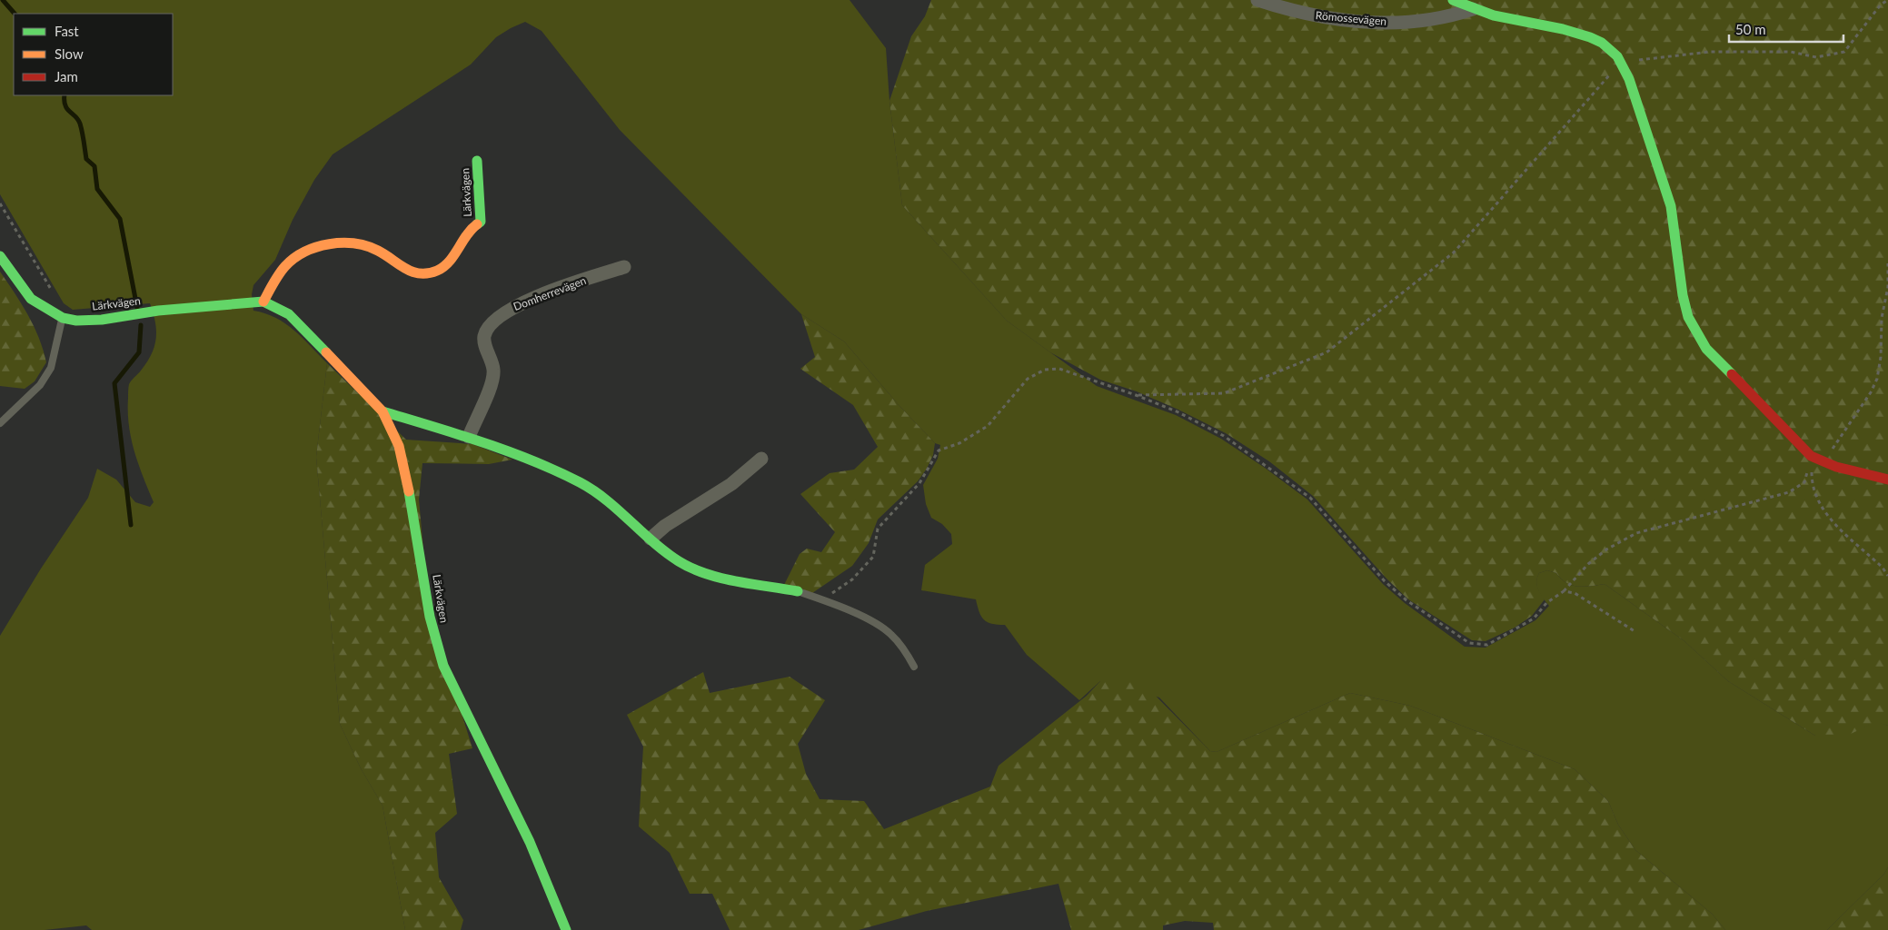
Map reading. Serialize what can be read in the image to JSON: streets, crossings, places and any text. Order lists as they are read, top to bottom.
{
  "streets": {
    "street": ["Römossevägen", "Lärkvägen", "Domherrevägen"]
  },
  "legend": ["Fast", "Slow", "Jam"],
  "scale_bar": "50 m"
}
